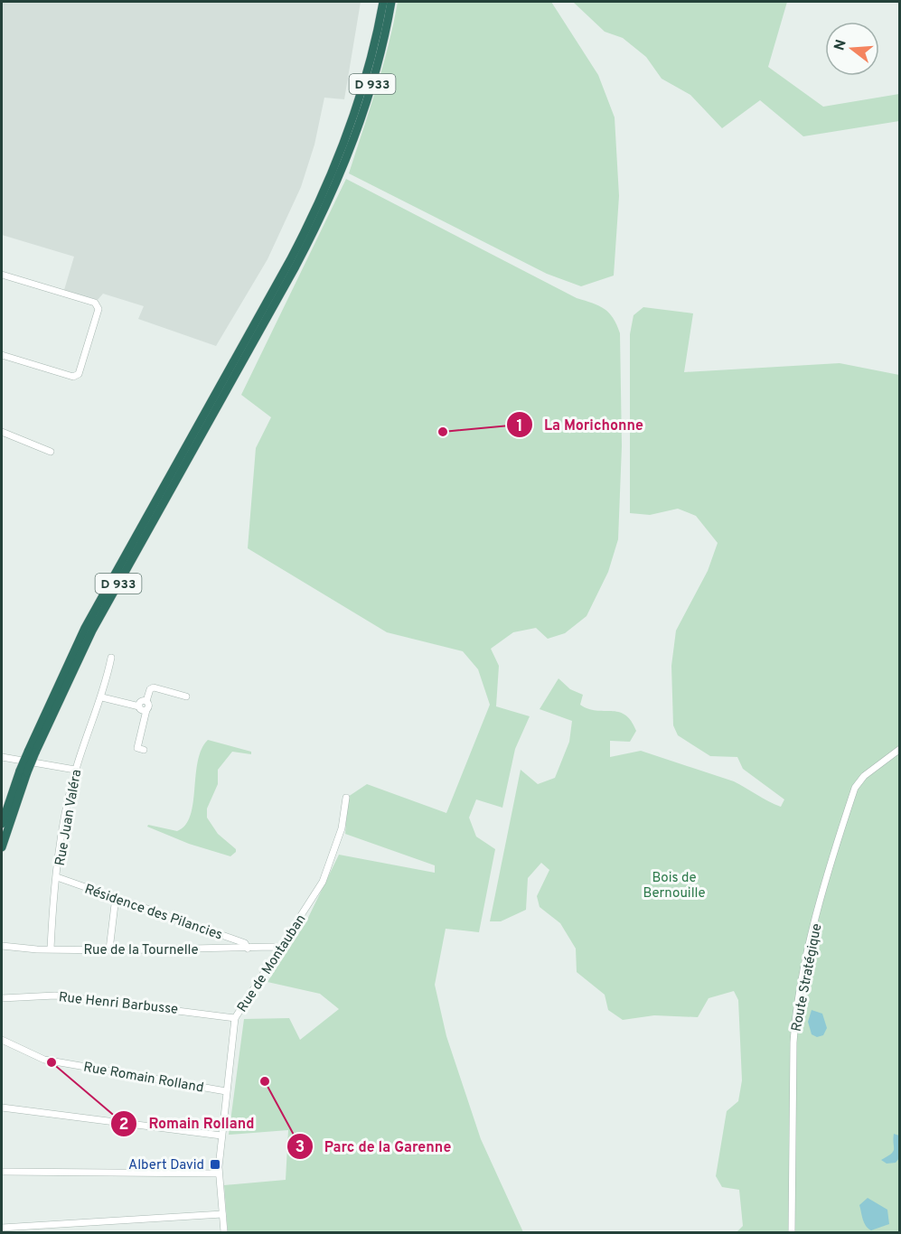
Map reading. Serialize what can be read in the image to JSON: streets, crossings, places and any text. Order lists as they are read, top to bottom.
{
  "streets": {
    "highway": ["D 933"],
    "street": [
      "Rue Juan Valéra",
      "Résidence des Pilancies",
      "Rue de la Tournelle",
      "Rue de Montauban",
      "Route Stratégique",
      "Rue Henri Barbusse",
      "Rue Romain Rolland"
    ]
  },
  "crossings": [
    ["Rue Juan Valéra", "Résidence des Pilancies"],
    ["Rue Juan Valéra", "Rue de la Tournelle"],
    ["Résidence des Pilancies", "Rue de la Tournelle"],
    ["Rue de la Tournelle", "Rue de Montauban"],
    ["Rue de Montauban", "Rue Henri Barbusse"],
    ["Rue de Montauban", "Rue Romain Rolland"]
  ],
  "parks": ["Bois de Bernouille"],
  "places": {
    "other": ["La Morichonne", "Romain Rolland", "Parc de la Garenne"],
    "transit": ["Albert David"]
  },
  "north": "left"
}
